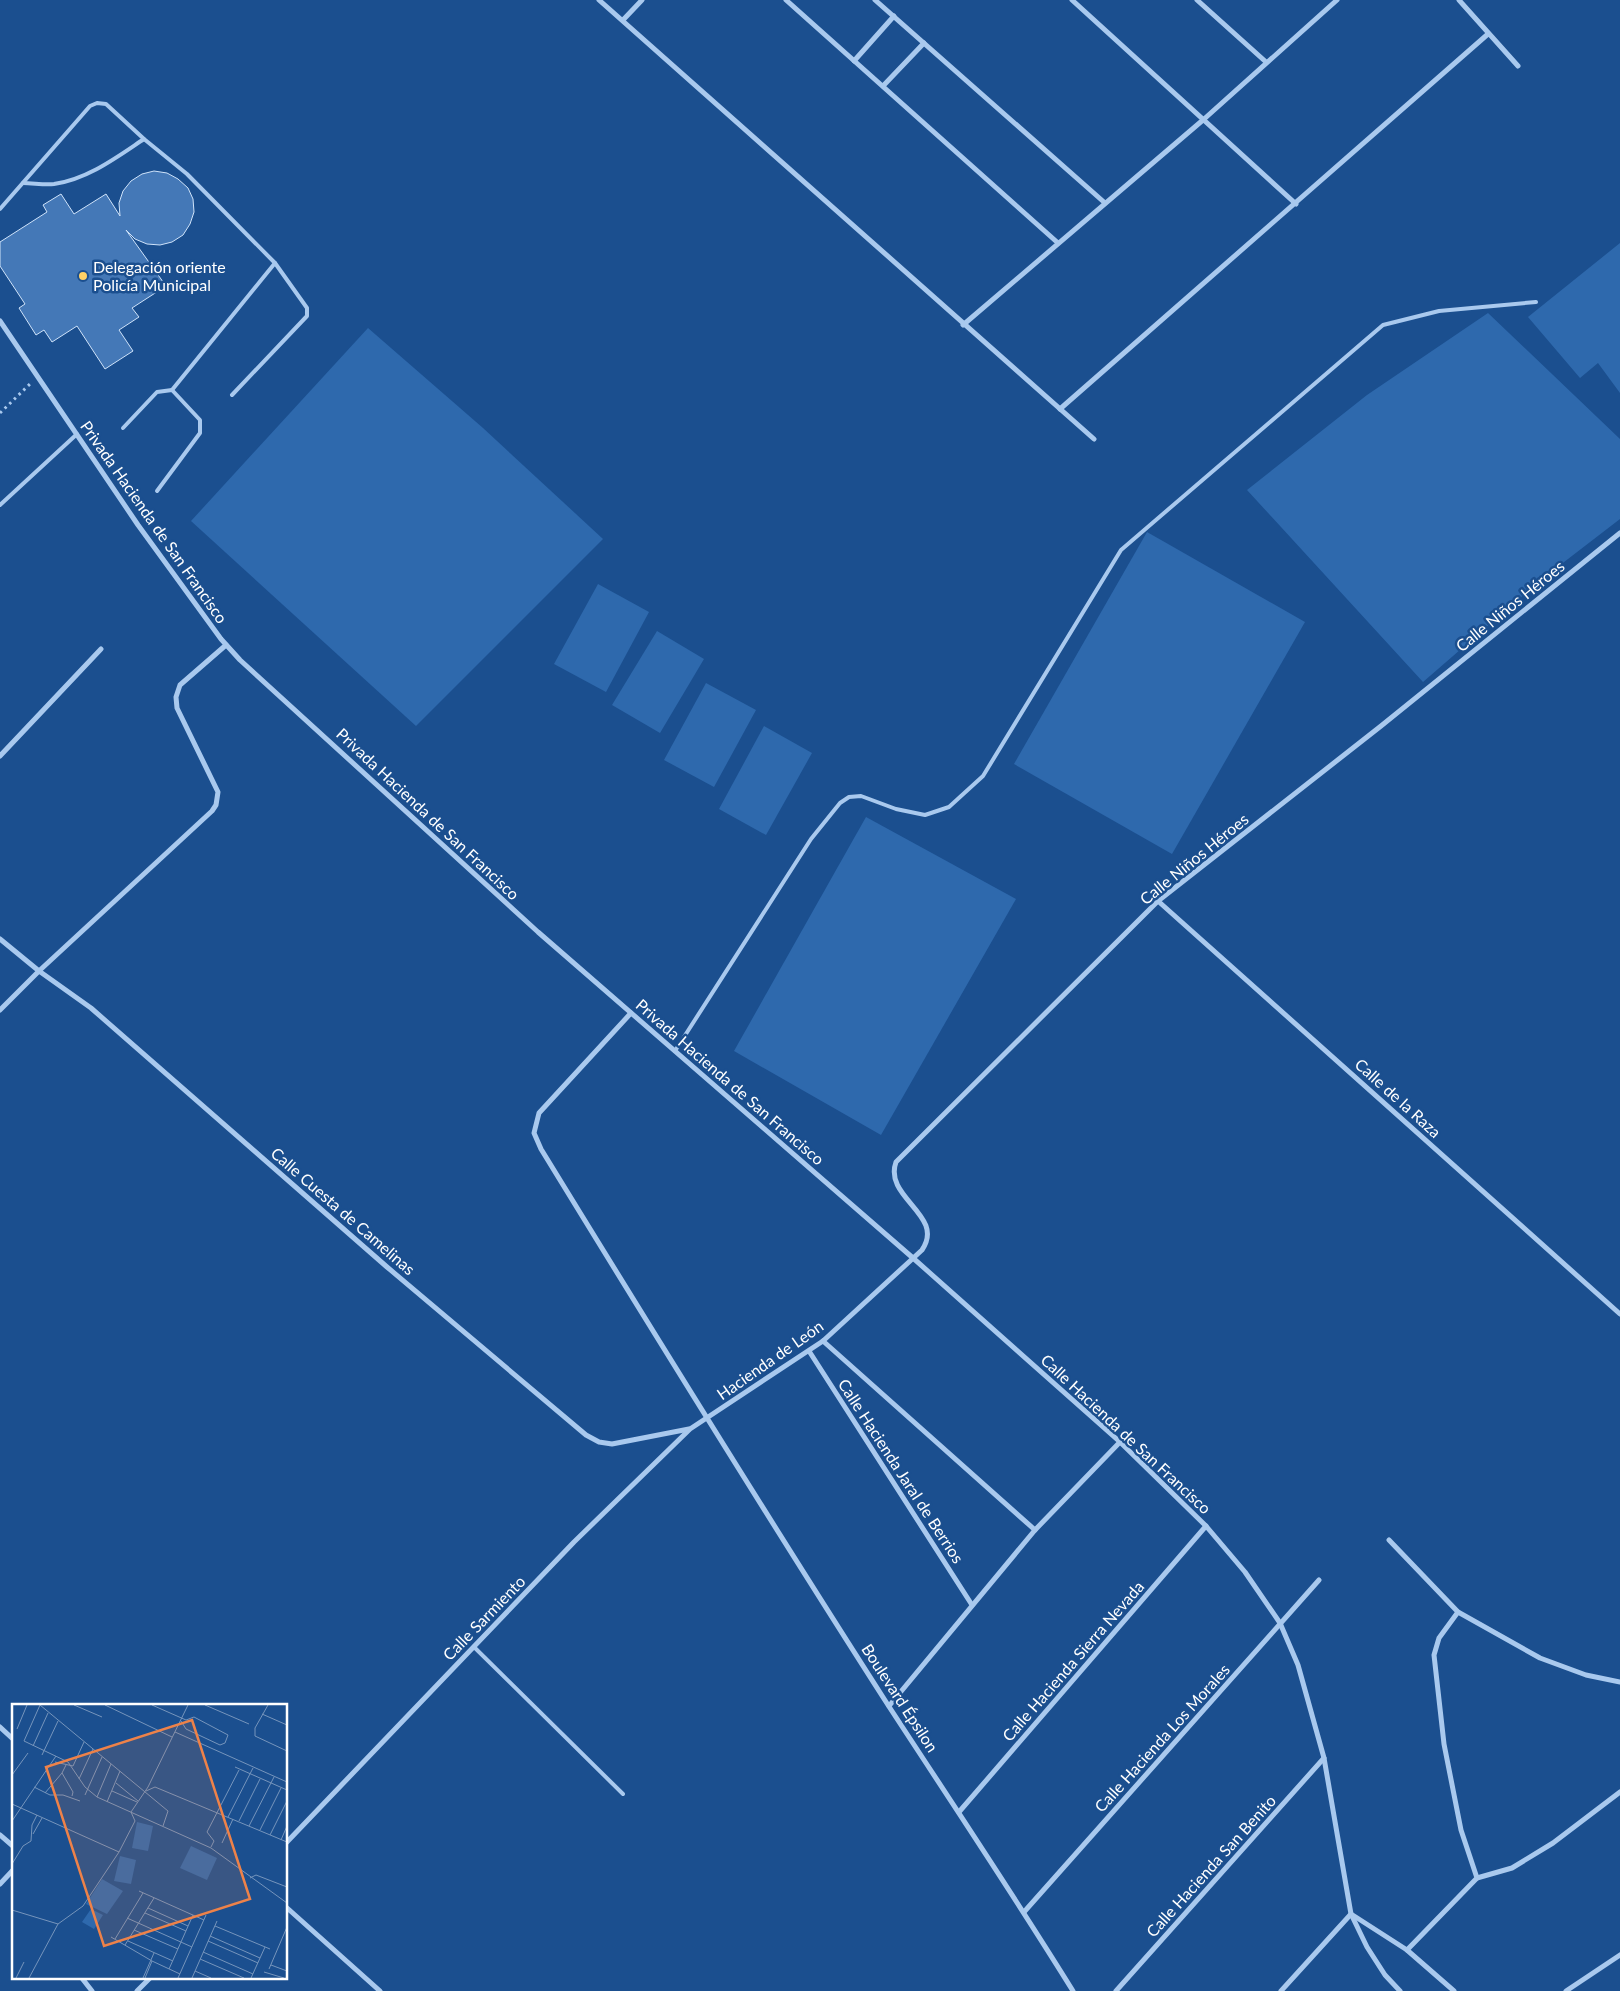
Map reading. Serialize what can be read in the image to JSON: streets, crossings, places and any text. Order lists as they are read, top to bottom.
{
  "streets": {
    "street": [
      "Privada Hacienda de San Francisco",
      "Calle Niños Héroes",
      "Calle de la Raza",
      "Calle Cuesta de Camelinas",
      "Hacienda de León",
      "Calle Hacienda de San Francisco",
      "Calle Hacienda Jaral de Berrios",
      "Calle Sarmiento",
      "Calle Hacienda Sierra Nevada",
      "Boulevard Épsilon",
      "Calle Hacienda Los Morales",
      "Calle Hacienda San Benito"
    ]
  },
  "crossings": [
    ["Privada Hacienda de San Francisco", "Calle Niños Héroes"],
    ["Privada Hacienda de San Francisco", "Hacienda de León"],
    ["Privada Hacienda de San Francisco", "Calle Hacienda de San Francisco"],
    ["Privada Hacienda de San Francisco", "Boulevard Épsilon"],
    ["Calle Niños Héroes", "Calle de la Raza"],
    ["Calle Niños Héroes", "Hacienda de León"],
    ["Calle Niños Héroes", "Calle Hacienda de San Francisco"],
    ["Calle Cuesta de Camelinas", "Calle Sarmiento"],
    ["Hacienda de León", "Calle Hacienda de San Francisco"],
    ["Hacienda de León", "Calle Hacienda Jaral de Berrios"],
    ["Hacienda de León", "Calle Sarmiento"],
    ["Hacienda de León", "Boulevard Épsilon"],
    ["Calle Hacienda de San Francisco", "Calle Hacienda Sierra Nevada"],
    ["Calle Hacienda de San Francisco", "Calle Hacienda Los Morales"],
    ["Calle Hacienda de San Francisco", "Calle Hacienda San Benito"],
    ["Calle Sarmiento", "Boulevard Épsilon"],
    ["Calle Hacienda Sierra Nevada", "Boulevard Épsilon"],
    ["Boulevard Épsilon", "Calle Hacienda Los Morales"]
  ],
  "places": ["Delegación oriente Policía Municipal"]
}
